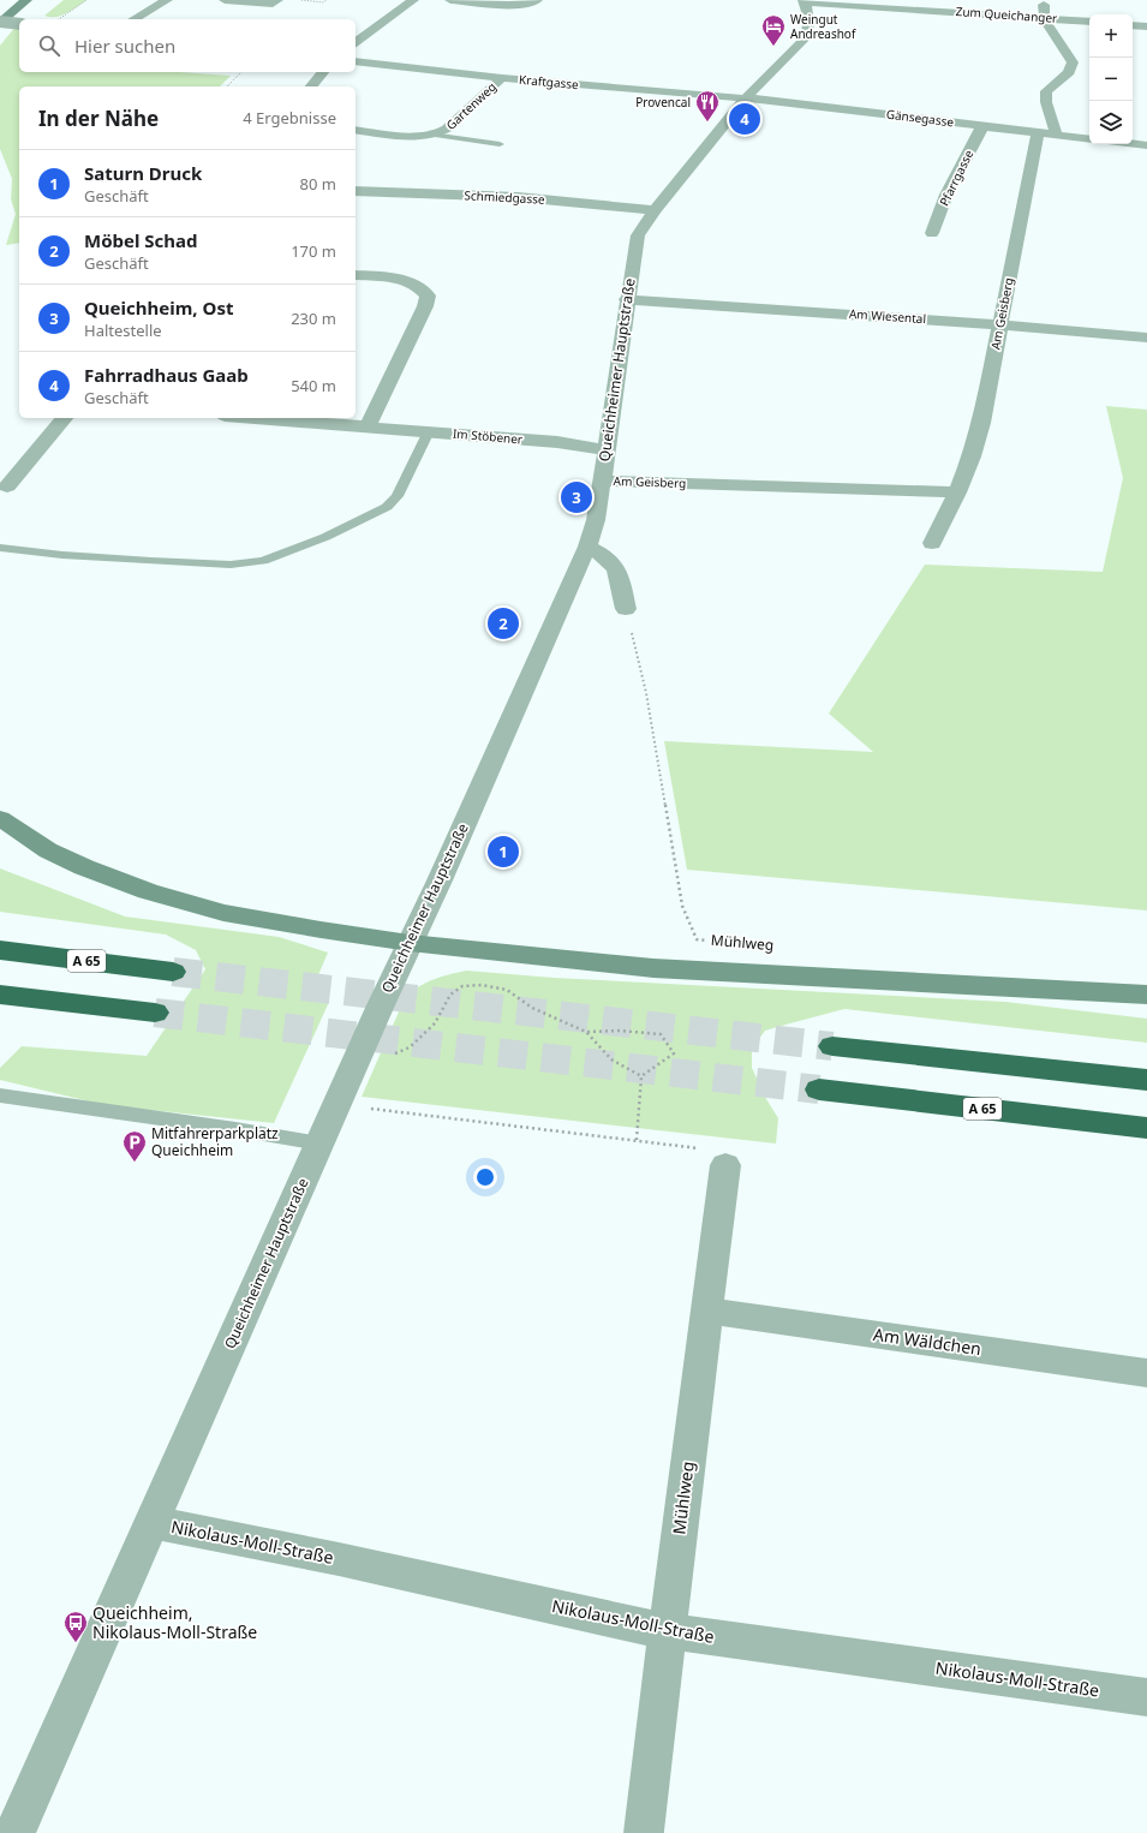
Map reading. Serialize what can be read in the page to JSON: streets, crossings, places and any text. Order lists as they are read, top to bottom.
{
  "streets": {
    "highway": ["A 65"],
    "street": [
      "Zum Queichanger",
      "Kraftgasse",
      "Gartenweg",
      "Gänsegasse",
      "Pfarrgasse",
      "Schmiedgasse",
      "Am Geisberg",
      "Am Wiesental",
      "Queichheimer Hauptstraße",
      "Im Stöbener",
      "Mühlweg",
      "Am Wäldchen",
      "Nikolaus-Moll-Straße"
    ]
  },
  "crossings": [
    ["Zum Queichanger", "Queichheimer Hauptstraße"],
    ["Kraftgasse", "Gartenweg"],
    ["Kraftgasse", "Gänsegasse"],
    ["Kraftgasse", "Queichheimer Hauptstraße"],
    ["Gänsegasse", "Pfarrgasse"],
    ["Gänsegasse", "Am Geisberg"],
    ["Gänsegasse", "Queichheimer Hauptstraße"],
    ["Schmiedgasse", "Queichheimer Hauptstraße"],
    ["Am Geisberg", "Am Wiesental"],
    ["Am Geisberg", "Queichheimer Hauptstraße"],
    ["Am Wiesental", "Queichheimer Hauptstraße"],
    ["Queichheimer Hauptstraße", "Im Stöbener"],
    ["Queichheimer Hauptstraße", "Nikolaus-Moll-Straße"],
    ["Mühlweg", "Am Wäldchen"],
    ["Mühlweg", "Nikolaus-Moll-Straße"]
  ],
  "places": {
    "hotel": ["Weingut Andreashof"],
    "restaurant": ["Provencal"],
    "parking": ["Mitfahrerparkplatz Queichheim"],
    "bus stop": ["Queichheim, Nikolaus-Moll-Straße"]
  },
  "page": {
    "map_buttons": ["+", "−"],
    "search": "Hier suchen",
    "heading": ["In der Nähe", "4 Ergebnisse"],
    "pins": [
      "4",
      "3",
      "2",
      "1"
    ],
    "list": [
      {
        "mark": "1",
        "name": "Saturn Druck",
        "note": "Geschäft",
        "value": "80 m"
      },
      {
        "mark": "2",
        "name": "Möbel Schad",
        "note": "Geschäft",
        "value": "170 m"
      },
      {
        "mark": "3",
        "name": "Queichheim, Ost",
        "note": "Haltestelle",
        "value": "230 m"
      },
      {
        "mark": "4",
        "name": "Fahrradhaus Gaab",
        "note": "Geschäft",
        "value": "540 m"
      }
    ]
  }
}
